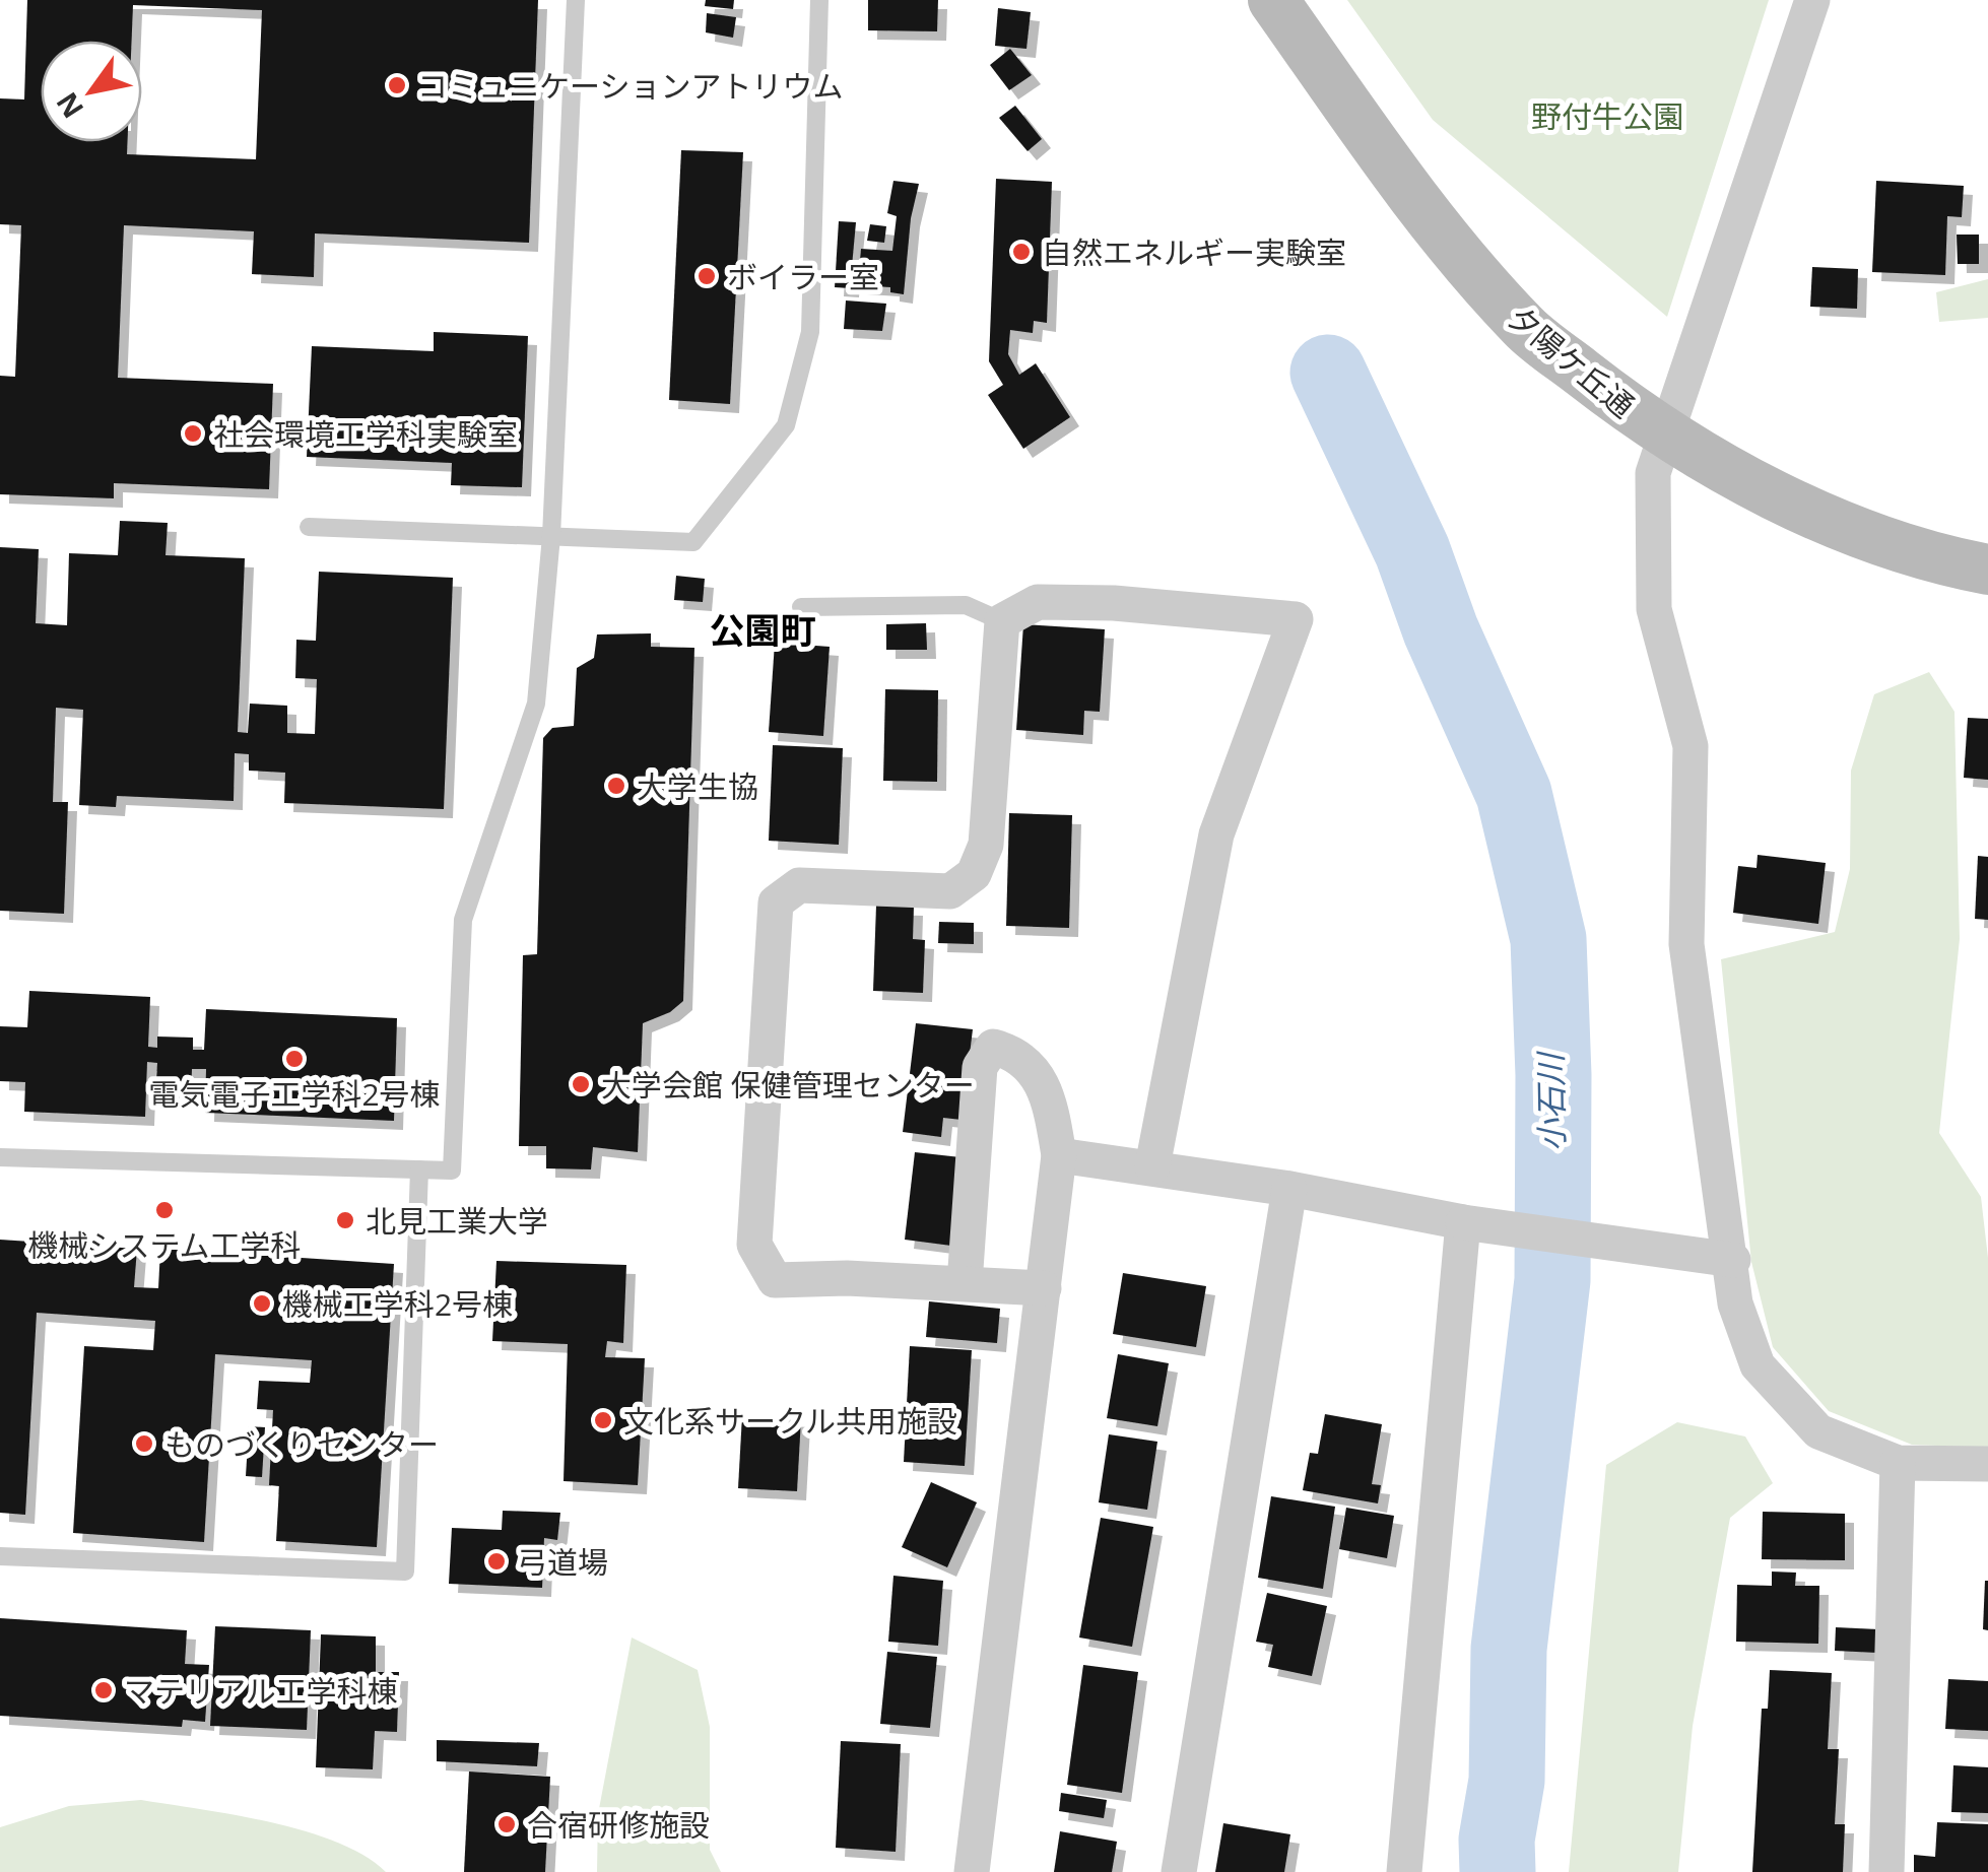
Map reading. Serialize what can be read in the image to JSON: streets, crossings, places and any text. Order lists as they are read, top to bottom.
{
  "streets": {
    "street": ["夕陽ケ丘通"]
  },
  "districts": ["公園町"],
  "water": ["小石川"],
  "parks": ["野付牛公園"],
  "places": [
    "コミュニケーションアトリウム",
    "自然エネルギー実験室",
    "ボイラー室",
    "社会環境工学科実験室",
    "大学生協",
    "電気電子工学科2号棟",
    "大学会館 保健管理センター",
    "機械システム工学科",
    "北見工業大学",
    "機械工学科2号棟",
    "文化系サークル共用施設",
    "ものづくりセンター",
    "弓道場",
    "マテリアル工学科棟",
    "合宿研修施設"
  ],
  "north": "bottom left"
}
